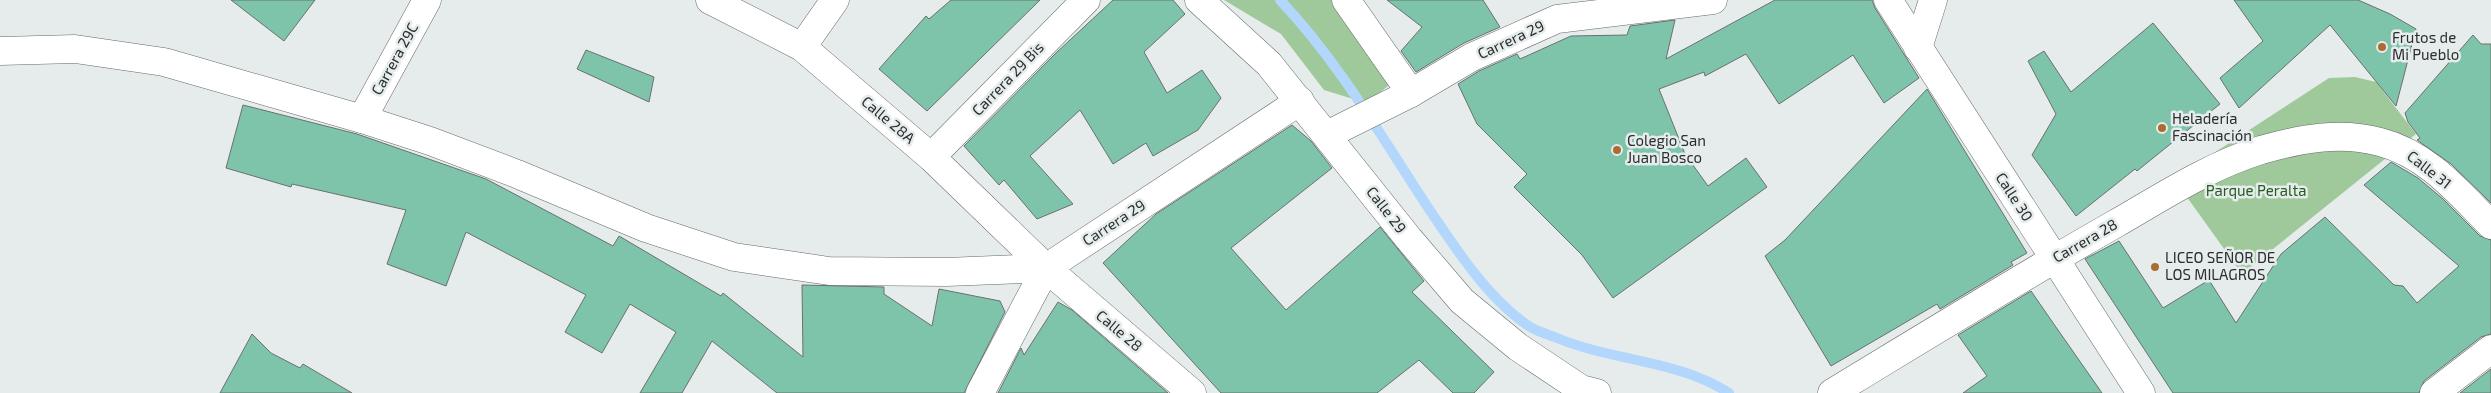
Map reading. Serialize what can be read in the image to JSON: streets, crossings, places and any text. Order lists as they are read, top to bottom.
{
  "streets": {
    "street": [
      "Carrera 29",
      "Carrera 29C",
      "Carrera 29 Bis",
      "Calle 28A",
      "Calle 31",
      "Calle 30",
      "Calle 29",
      "Carrera 28",
      "Calle 28"
    ]
  },
  "crossings": [
    ["Carrera 29", "Calle 28A"],
    ["Carrera 29", "Calle 29"],
    ["Carrera 29", "Calle 28"],
    ["Carrera 29 Bis", "Calle 28A"],
    ["Calle 28A", "Calle 28"],
    ["Calle 31", "Carrera 28"],
    ["Calle 30", "Carrera 28"]
  ],
  "parks": ["Parque Peralta"],
  "places": [
    "Frutos de Mi Pueblo",
    "Heladería Fascinación",
    "Colegio San Juan Bosco",
    "LICEO SEÑOR DE LOS MILAGROS"
  ]
}
